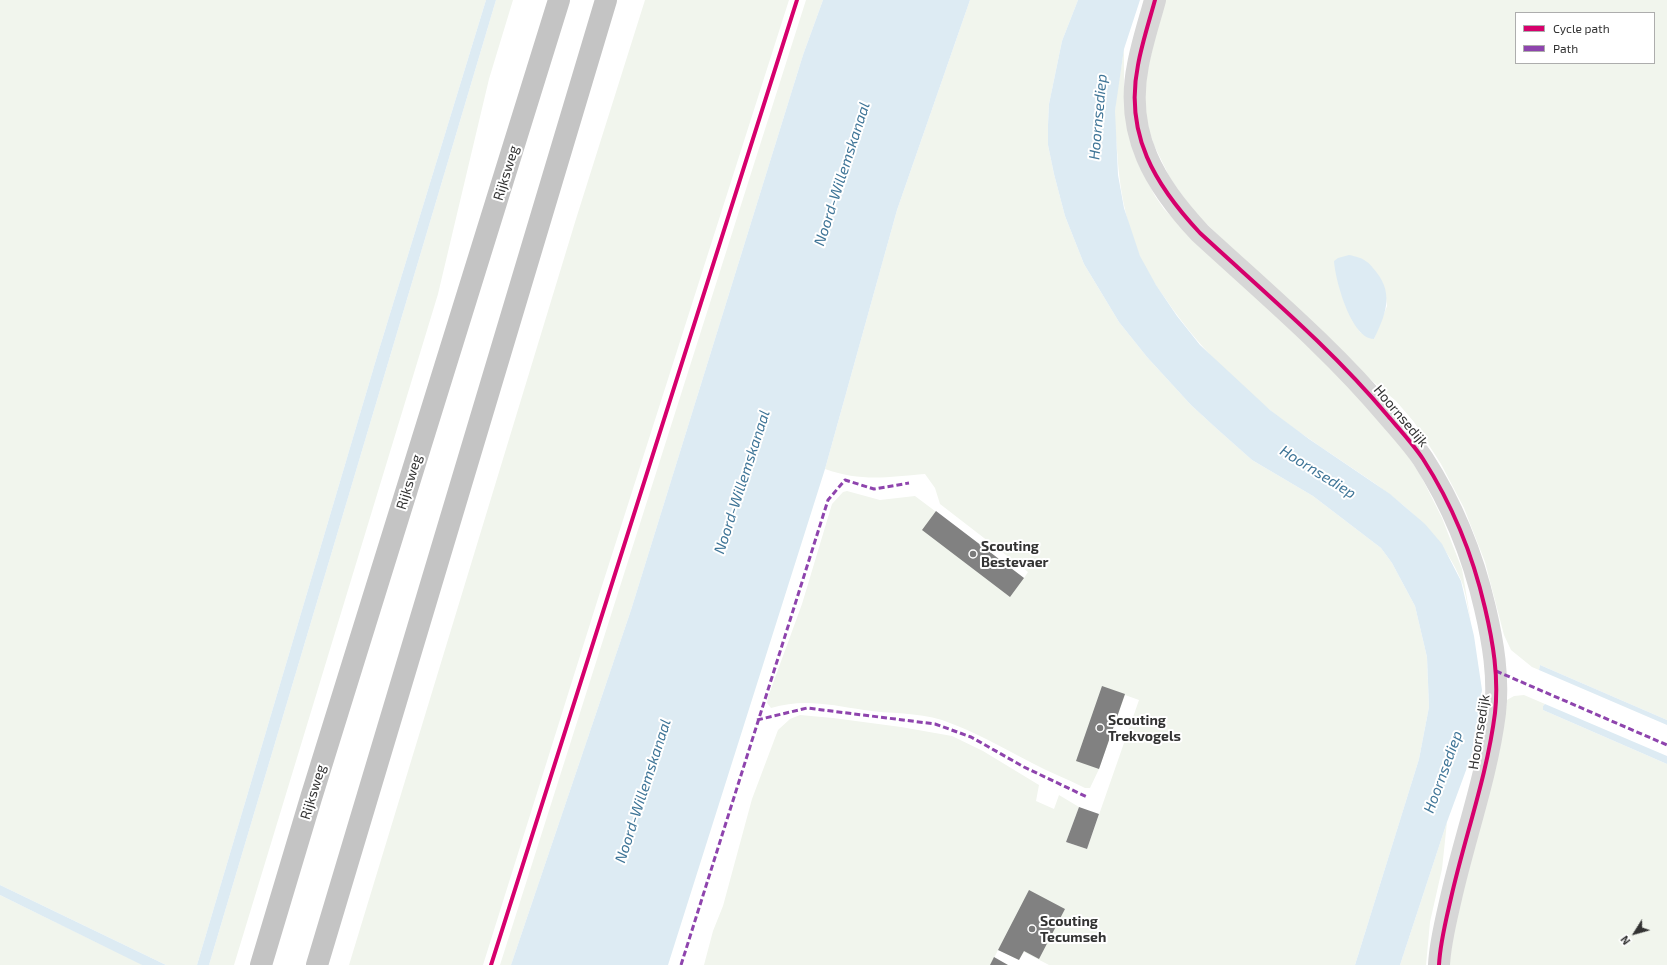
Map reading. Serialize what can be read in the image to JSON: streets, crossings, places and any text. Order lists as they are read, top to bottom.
{
  "streets": {
    "highway": ["Rijksweg"],
    "street": ["Hoornsedijk"]
  },
  "water": ["Hoornsediep", "Noord-Willemskanaal"],
  "places": ["Scouting Bestevaer", "Scouting Trekvogels", "Scouting Tecumseh"],
  "legend": ["Cycle path", "Path"],
  "north": "bottom left"
}
